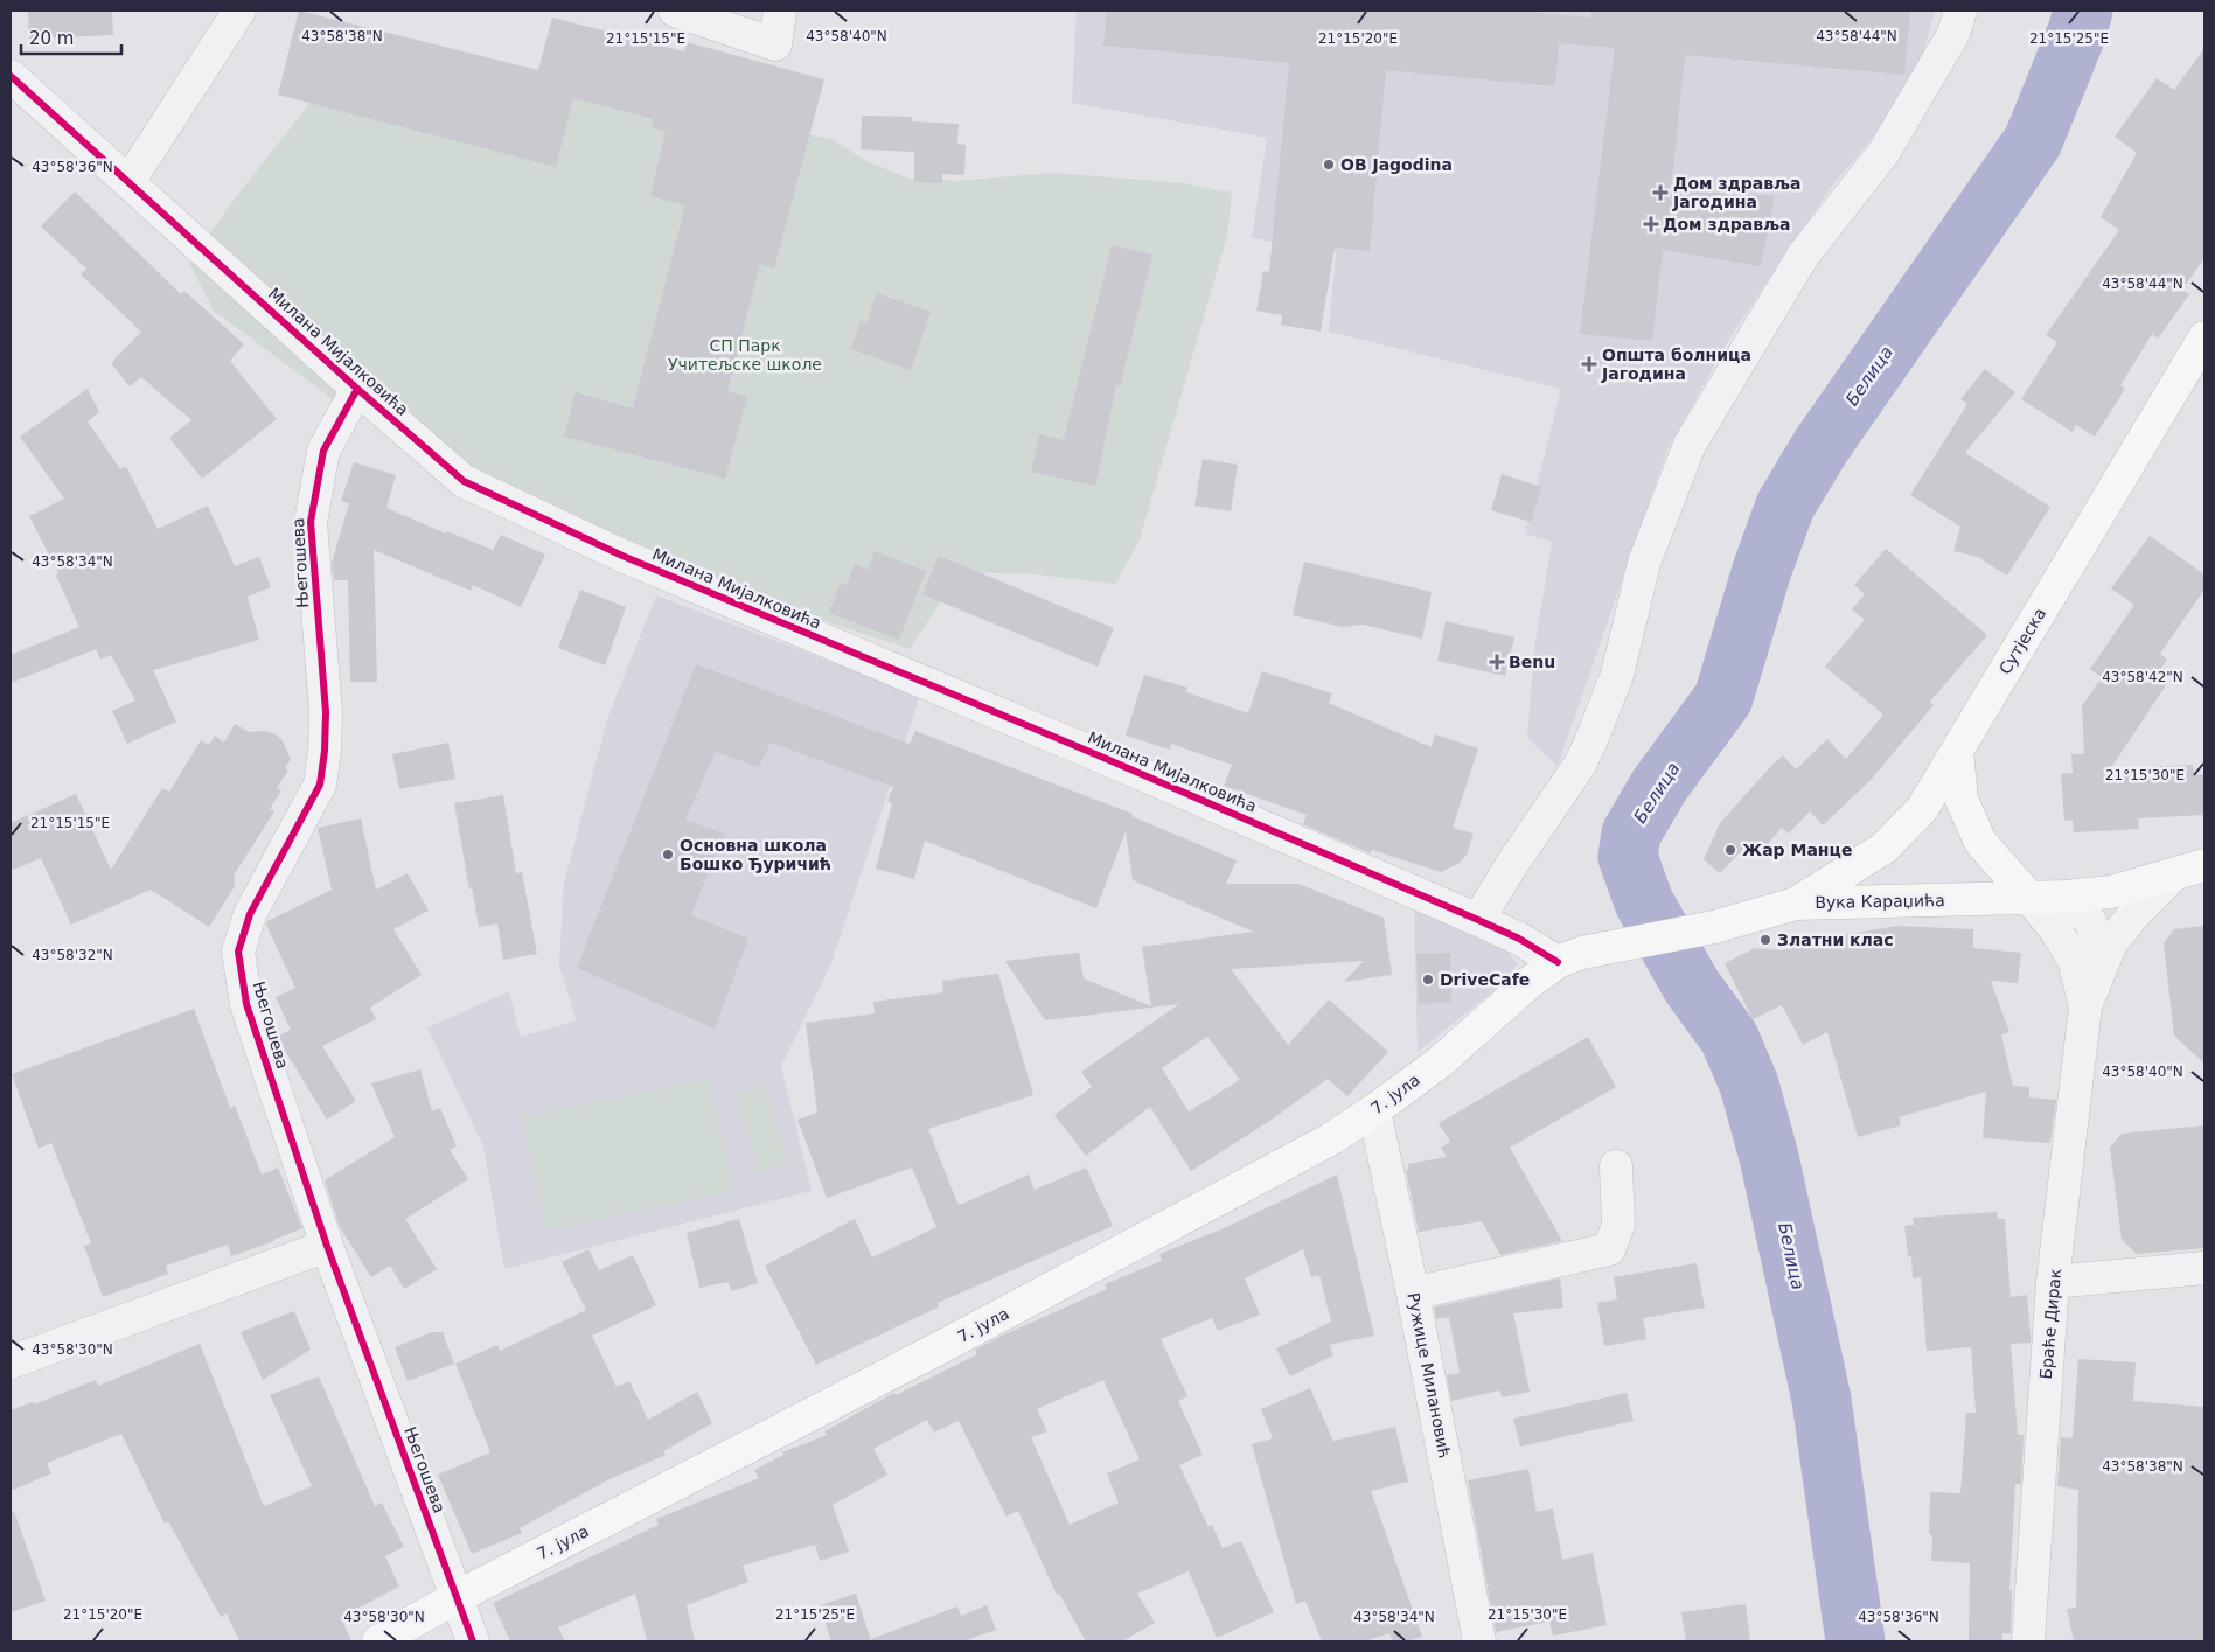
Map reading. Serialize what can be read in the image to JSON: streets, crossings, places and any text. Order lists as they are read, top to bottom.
{
  "streets": {
    "main road": ["Сутјеска", "Вука Караџића", "7. јула"],
    "street": [
      "Милана Мијалковића",
      "Његошева",
      "Браће Дирак",
      "Ружице Милановић"
    ]
  },
  "crossings": [
    ["Милана Мијалковића", "Његошева"],
    ["Милана Мијалковића", "Вука Караџића"],
    ["Милана Мијалковића", "7. јула"],
    ["Његошева", "7. јула"],
    ["Сутјеска", "Вука Караџића"],
    ["Вука Караџића", "7. јула"],
    ["Вука Караџића", "Браће Дирак"],
    ["7. јула", "Ружице Милановић"]
  ],
  "water": ["Белица"],
  "parks": ["СП Парк Учитељске школе"],
  "places": {
    "other": [
      "OB Jagodina",
      "Жар Манце",
      "Основна школа Бошко Ђуричић",
      "Златни клас",
      "DriveCafe"
    ],
    "health": [
      "Дом здравља Јагодина",
      "Дом здравља",
      "Општа болница Јагодина",
      "Benu"
    ]
  },
  "scale_bar": "20 m",
  "coordinates": [
    "43°58'38\"N",
    "43°58'40\"N",
    "43°58'44\"N",
    "21°15'15\"E",
    "21°15'20\"E",
    "21°15'25\"E",
    "43°58'36\"N",
    "43°58'34\"N",
    "43°58'42\"N",
    "21°15'30\"E",
    "43°58'32\"N",
    "43°58'30\"N"
  ]
}
